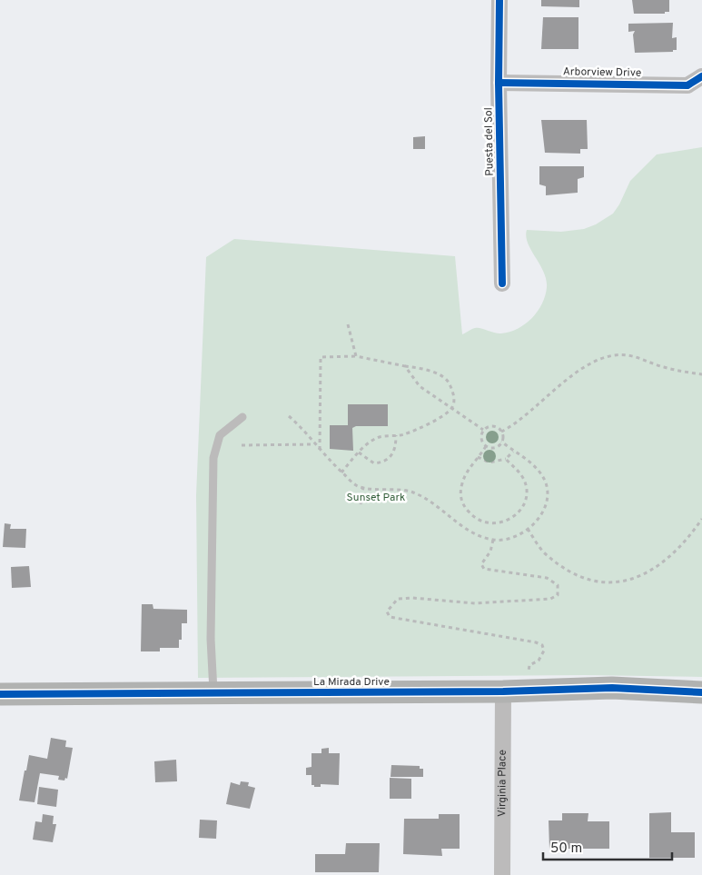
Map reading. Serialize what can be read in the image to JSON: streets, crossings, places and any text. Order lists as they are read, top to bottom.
{
  "streets": {
    "street": [
      "Arborview Drive",
      "Puesta del Sol",
      "La Mirada Drive",
      "Virginia Place"
    ]
  },
  "crossings": [
    ["Arborview Drive", "Puesta del Sol"],
    ["La Mirada Drive", "Virginia Place"]
  ],
  "parks": ["Sunset Park"],
  "scale_bar": "50 m"
}
